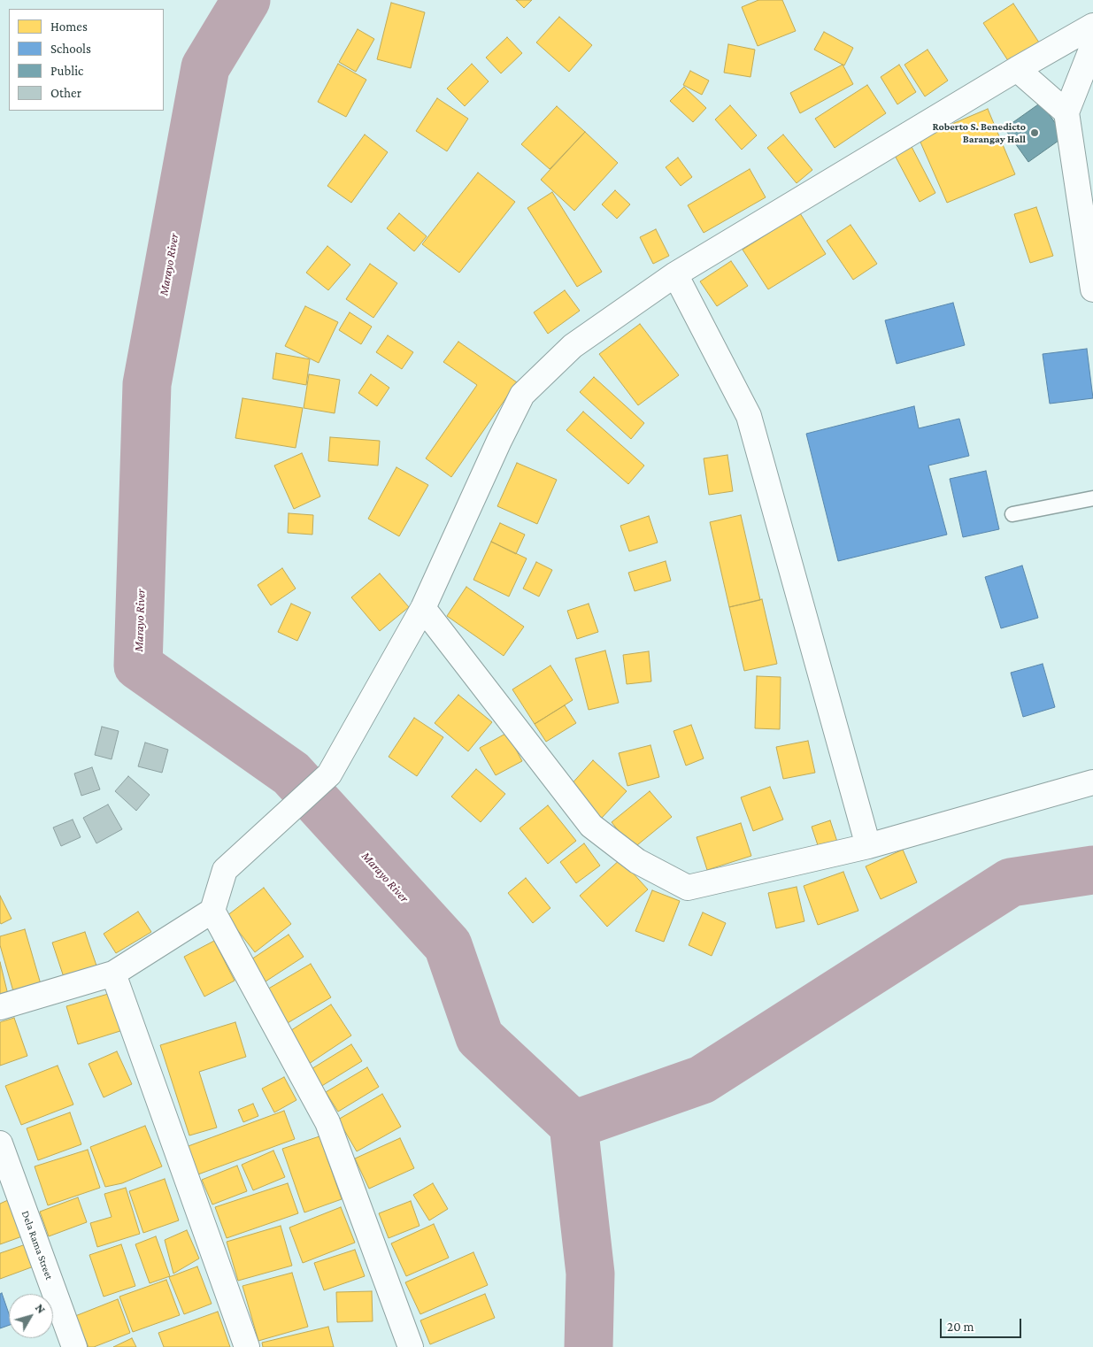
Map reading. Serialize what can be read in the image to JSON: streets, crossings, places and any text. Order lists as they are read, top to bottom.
{
  "streets": {
    "street": ["Dela Rama Street"]
  },
  "water": ["Marayo River"],
  "places": ["Roberto S. Benedicto Barangay Hall"],
  "legend": [
    "Homes",
    "Schools",
    "Public",
    "Other"
  ],
  "scale_bar": "20 m",
  "north": "top right"
}
